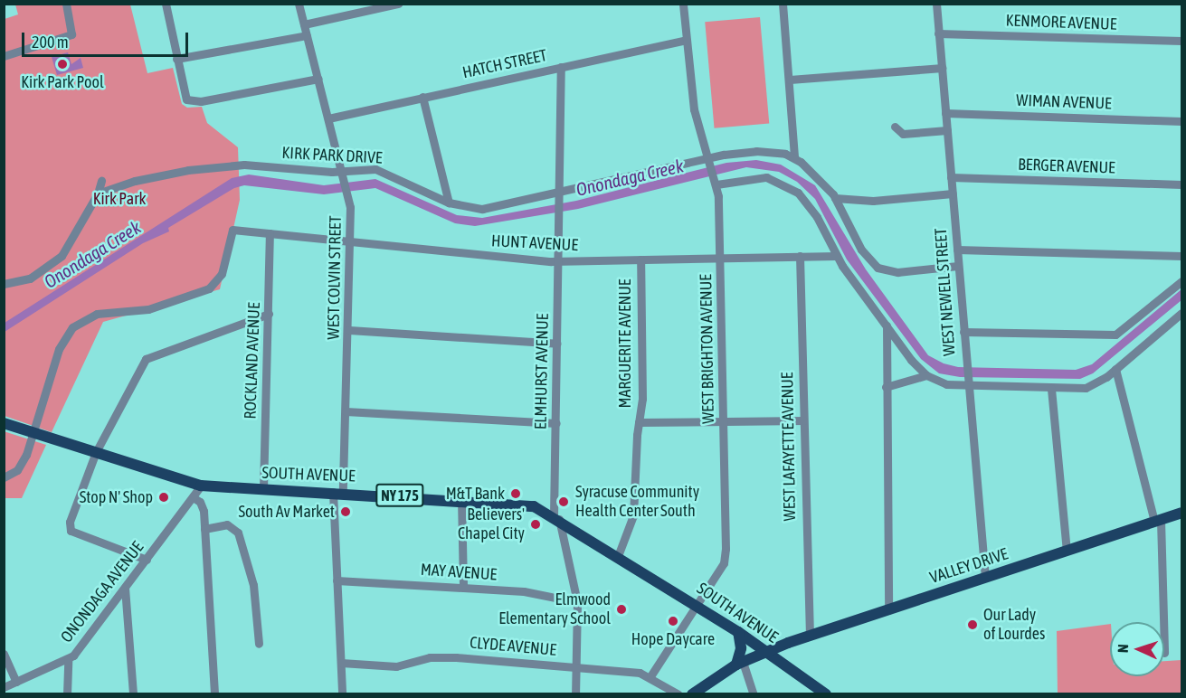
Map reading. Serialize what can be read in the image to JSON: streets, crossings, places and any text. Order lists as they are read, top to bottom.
{
  "streets": {
    "main road": ["SOUTH AVENUE", "NY 175", "VALLEY DRIVE"],
    "street": [
      "KENMORE AVENUE",
      "HATCH STREET",
      "WIMAN AVENUE",
      "KIRK PARK DRIVE",
      "BERGER AVENUE",
      "HUNT AVENUE",
      "WEST COLVIN STREET",
      "WEST NEWELL STREET",
      "MARGUERITE AVENUE",
      "WEST BRIGHTON AVENUE",
      "ROCKLAND AVENUE",
      "ELMHURST AVENUE",
      "WEST LAFAYETTE AVENUE",
      "MAY AVENUE",
      "ONONDAGA AVENUE",
      "CLYDE AVENUE"
    ]
  },
  "crossings": [
    ["KENMORE AVENUE", "WEST NEWELL STREET"],
    ["HATCH STREET", "WEST COLVIN STREET"],
    ["HATCH STREET", "WEST BRIGHTON AVENUE"],
    ["WIMAN AVENUE", "WEST NEWELL STREET"],
    ["KIRK PARK DRIVE", "WEST COLVIN STREET"],
    ["KIRK PARK DRIVE", "WEST BRIGHTON AVENUE"],
    ["KIRK PARK DRIVE", "ELMHURST AVENUE"],
    ["BERGER AVENUE", "WEST NEWELL STREET"],
    ["HUNT AVENUE", "WEST COLVIN STREET"],
    ["HUNT AVENUE", "MARGUERITE AVENUE"],
    ["HUNT AVENUE", "WEST BRIGHTON AVENUE"],
    ["HUNT AVENUE", "ROCKLAND AVENUE"],
    ["HUNT AVENUE", "ELMHURST AVENUE"],
    ["HUNT AVENUE", "WEST LAFAYETTE AVENUE"],
    ["HUNT AVENUE", "SOUTH AVENUE"],
    ["WEST COLVIN STREET", "SOUTH AVENUE"],
    ["WEST COLVIN STREET", "MAY AVENUE"],
    ["WEST COLVIN STREET", "CLYDE AVENUE"],
    ["WEST NEWELL STREET", "VALLEY DRIVE"],
    ["MARGUERITE AVENUE", "SOUTH AVENUE"],
    ["WEST BRIGHTON AVENUE", "SOUTH AVENUE"],
    ["WEST BRIGHTON AVENUE", "CLYDE AVENUE"],
    ["ROCKLAND AVENUE", "SOUTH AVENUE"],
    ["ELMHURST AVENUE", "SOUTH AVENUE"],
    ["ELMHURST AVENUE", "MAY AVENUE"],
    ["ELMHURST AVENUE", "CLYDE AVENUE"],
    ["WEST LAFAYETTE AVENUE", "VALLEY DRIVE"],
    ["SOUTH AVENUE", "VALLEY DRIVE"],
    ["SOUTH AVENUE", "ONONDAGA AVENUE"]
  ],
  "water": ["Onondaga Creek"],
  "parks": ["Kirk Park"],
  "places": [
    "Kirk Park Pool",
    "M&T Bank",
    "Stop N' Shop",
    "Syracuse Community Health Center South",
    "South Av Market",
    "Believers' Chapel City",
    "Elmwood Elementary School",
    "Hope Daycare",
    "Our Lady of Lourdes"
  ],
  "scale_bar": "200 m",
  "north": "left"
}
